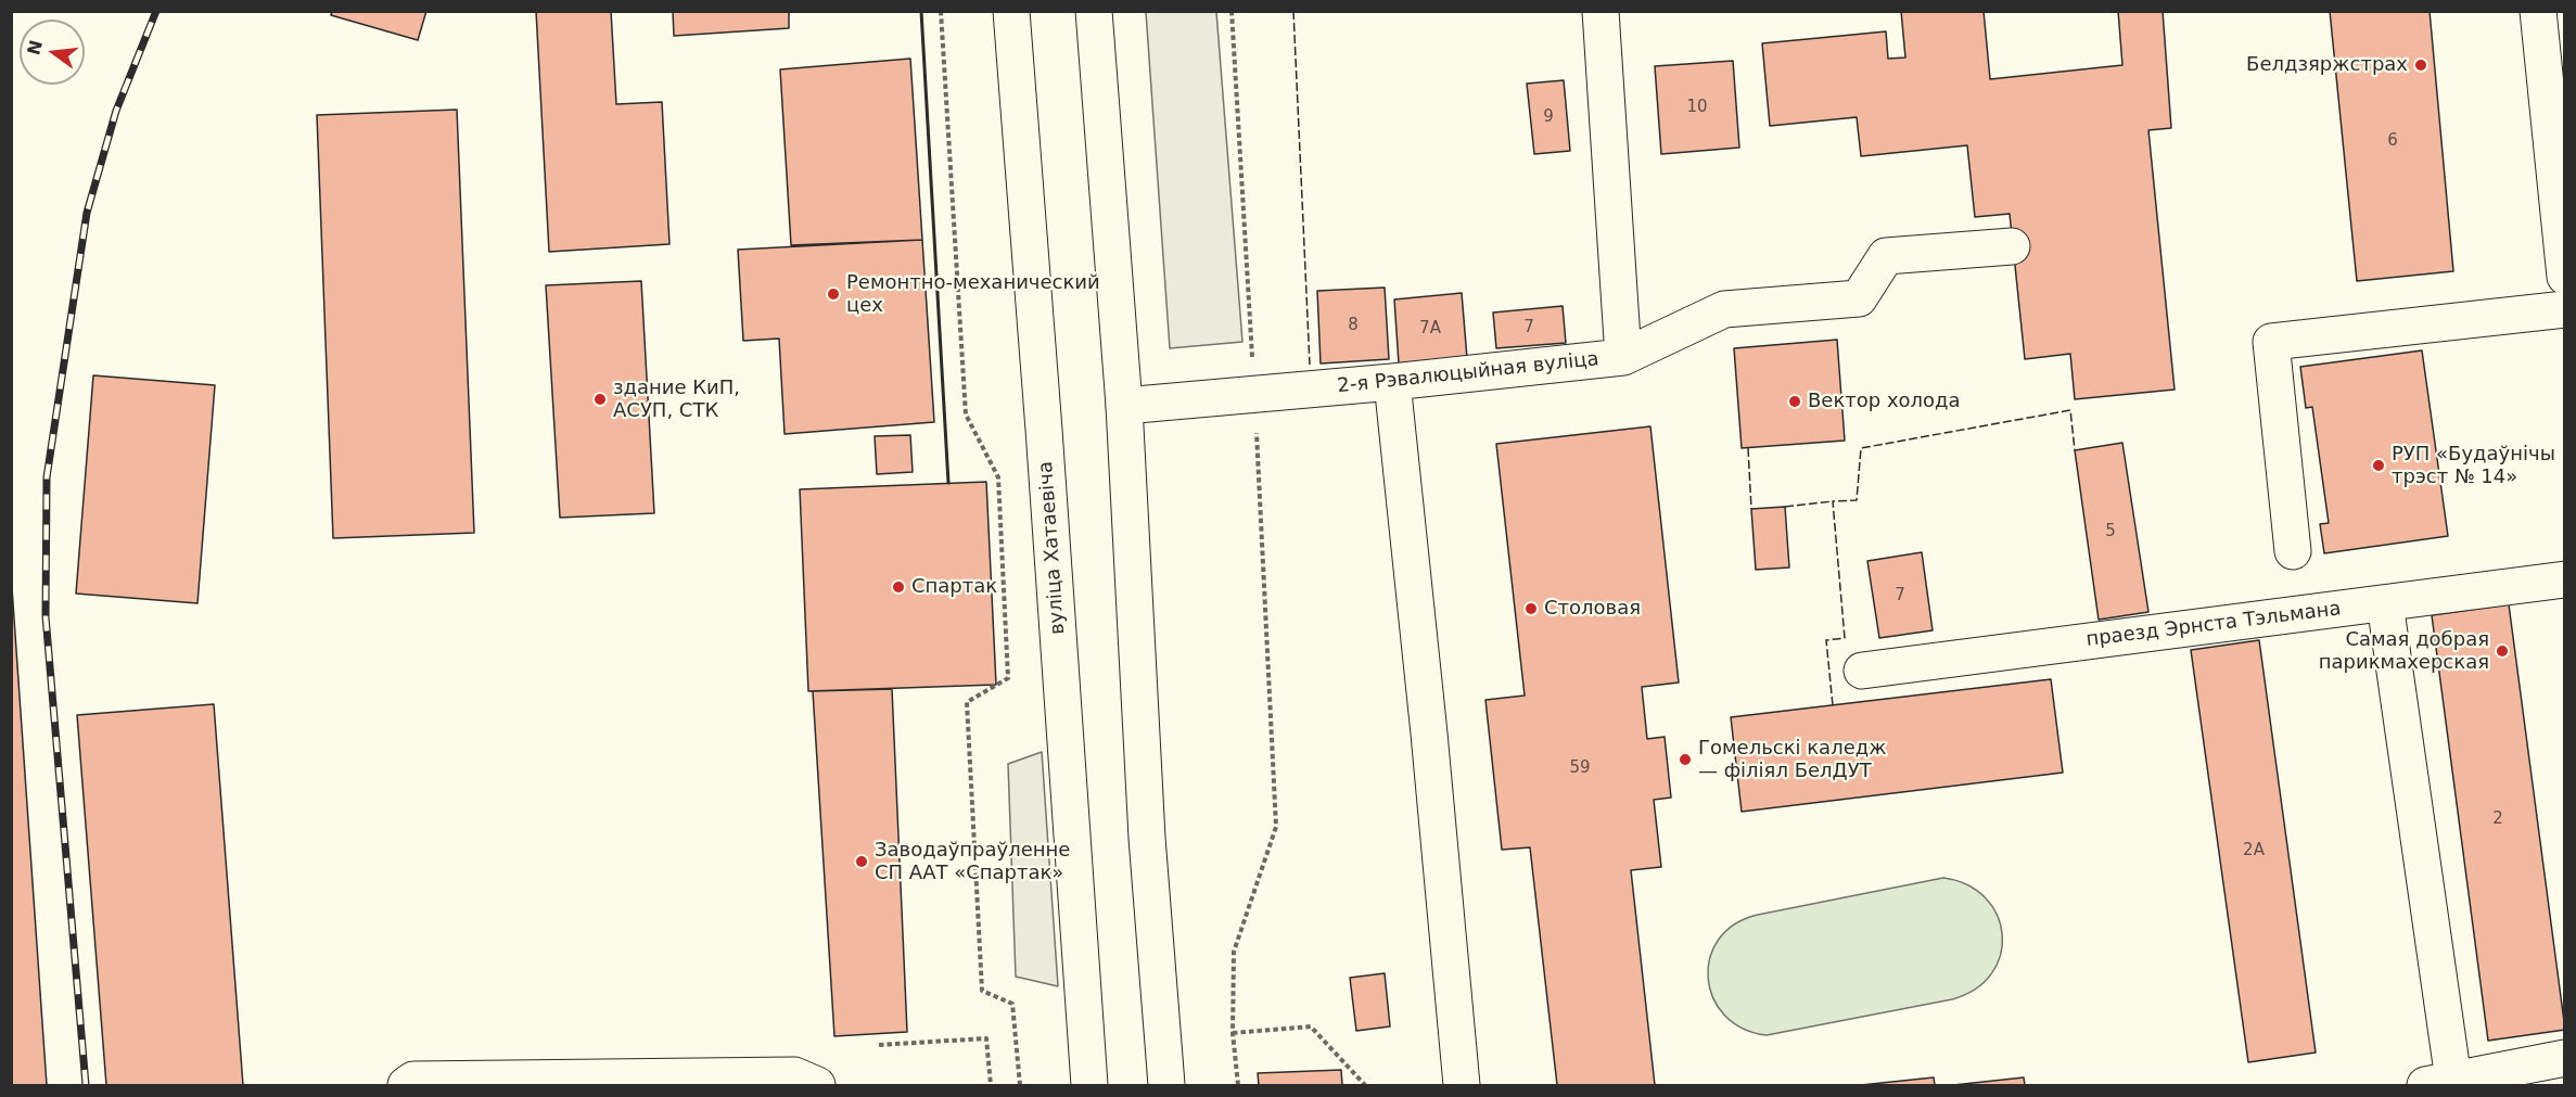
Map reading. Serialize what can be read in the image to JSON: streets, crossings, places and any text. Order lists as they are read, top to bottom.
{
  "streets": {
    "main road": ["2-я Рэвалюцыйная вуліца", "вуліца Хатаевіча", "праезд Эрнста Тэльмана"]
  },
  "places": [
    "Белдзяржстрах",
    "Ремонтно-механический цех",
    "здание КиП, АСУП, СТК",
    "Вектор холода",
    "РУП «Будаўнічы трэст № 14»",
    "Спартак",
    "Столовая",
    "Самая добрая парикмахерская",
    "Гомельскі каледж — філіял БелДУТ",
    "Заводаўпраўленне СП ААТ «Спартак»"
  ],
  "house_numbers": [
    "10",
    "9",
    "6",
    "8",
    "7",
    "7А",
    "5",
    "7",
    "59",
    "2",
    "2А"
  ],
  "north": "left"
}
